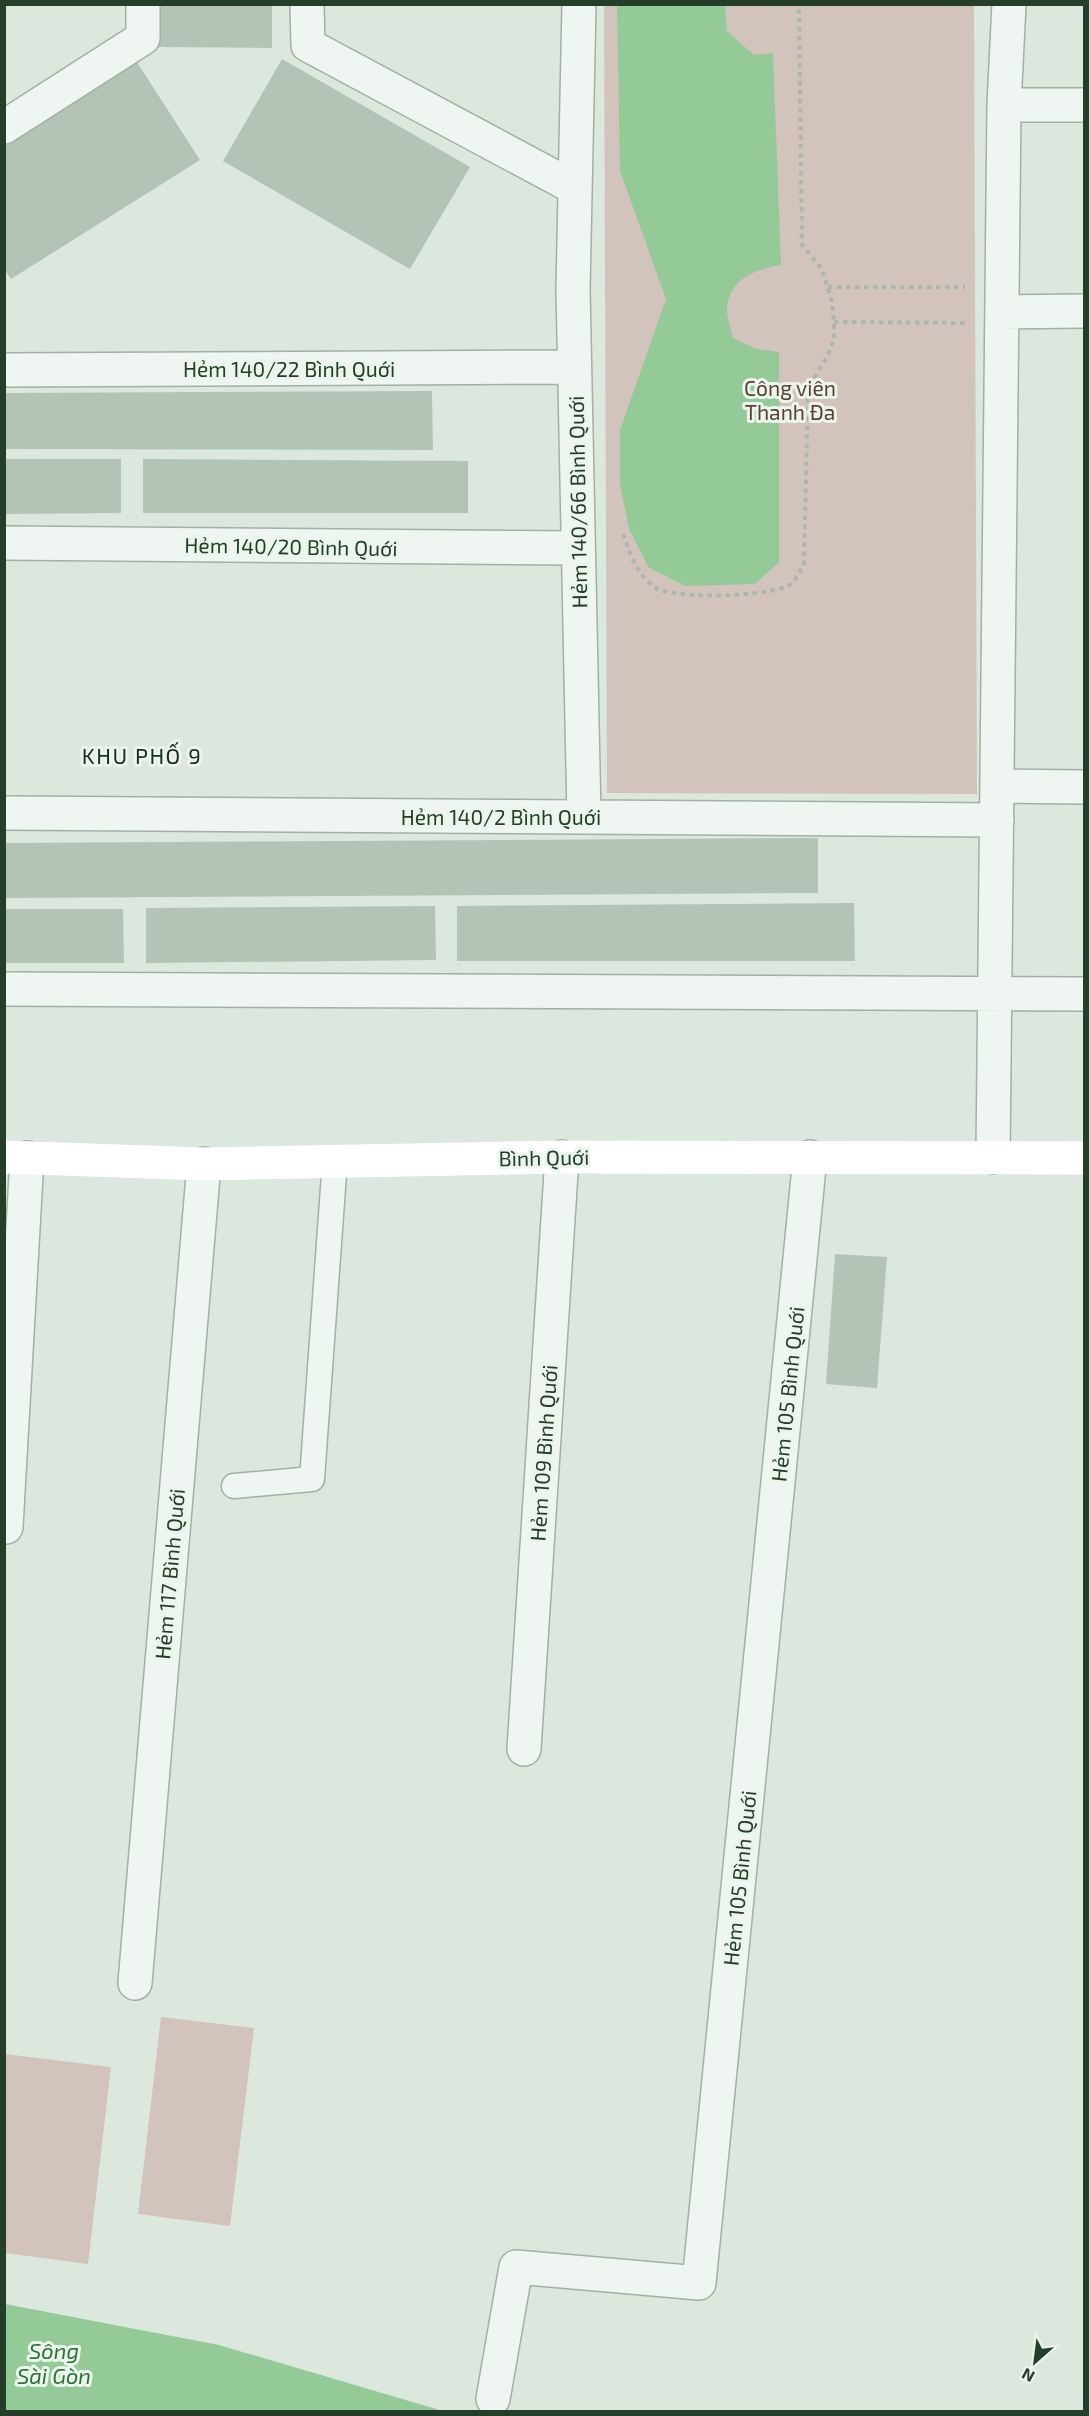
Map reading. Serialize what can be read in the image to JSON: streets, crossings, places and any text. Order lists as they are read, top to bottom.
{
  "streets": {
    "main road": ["Bình Quới"],
    "street": [
      "Hẻm 140/22 Bình Quới",
      "Hẻm 140/66 Bình Quới",
      "Hẻm 140/20 Bình Quới",
      "Hẻm 140/2 Bình Quới",
      "Hẻm 105 Bình Quới",
      "Hẻm 109 Bình Quới",
      "Hẻm 117 Bình Quới"
    ]
  },
  "crossings": [
    ["Hẻm 140/22 Bình Quới", "Hẻm 140/66 Bình Quới"],
    ["Hẻm 140/66 Bình Quới", "Hẻm 140/20 Bình Quới"],
    ["Hẻm 140/66 Bình Quới", "Hẻm 140/2 Bình Quới"],
    ["Bình Quới", "Hẻm 105 Bình Quới"],
    ["Bình Quới", "Hẻm 109 Bình Quới"],
    ["Bình Quới", "Hẻm 117 Bình Quới"]
  ],
  "districts": ["KHU PHỐ 9"],
  "water": ["Sông Sài Gòn"],
  "parks": ["Công viên Thanh Đa"],
  "north": "bottom left"
}
